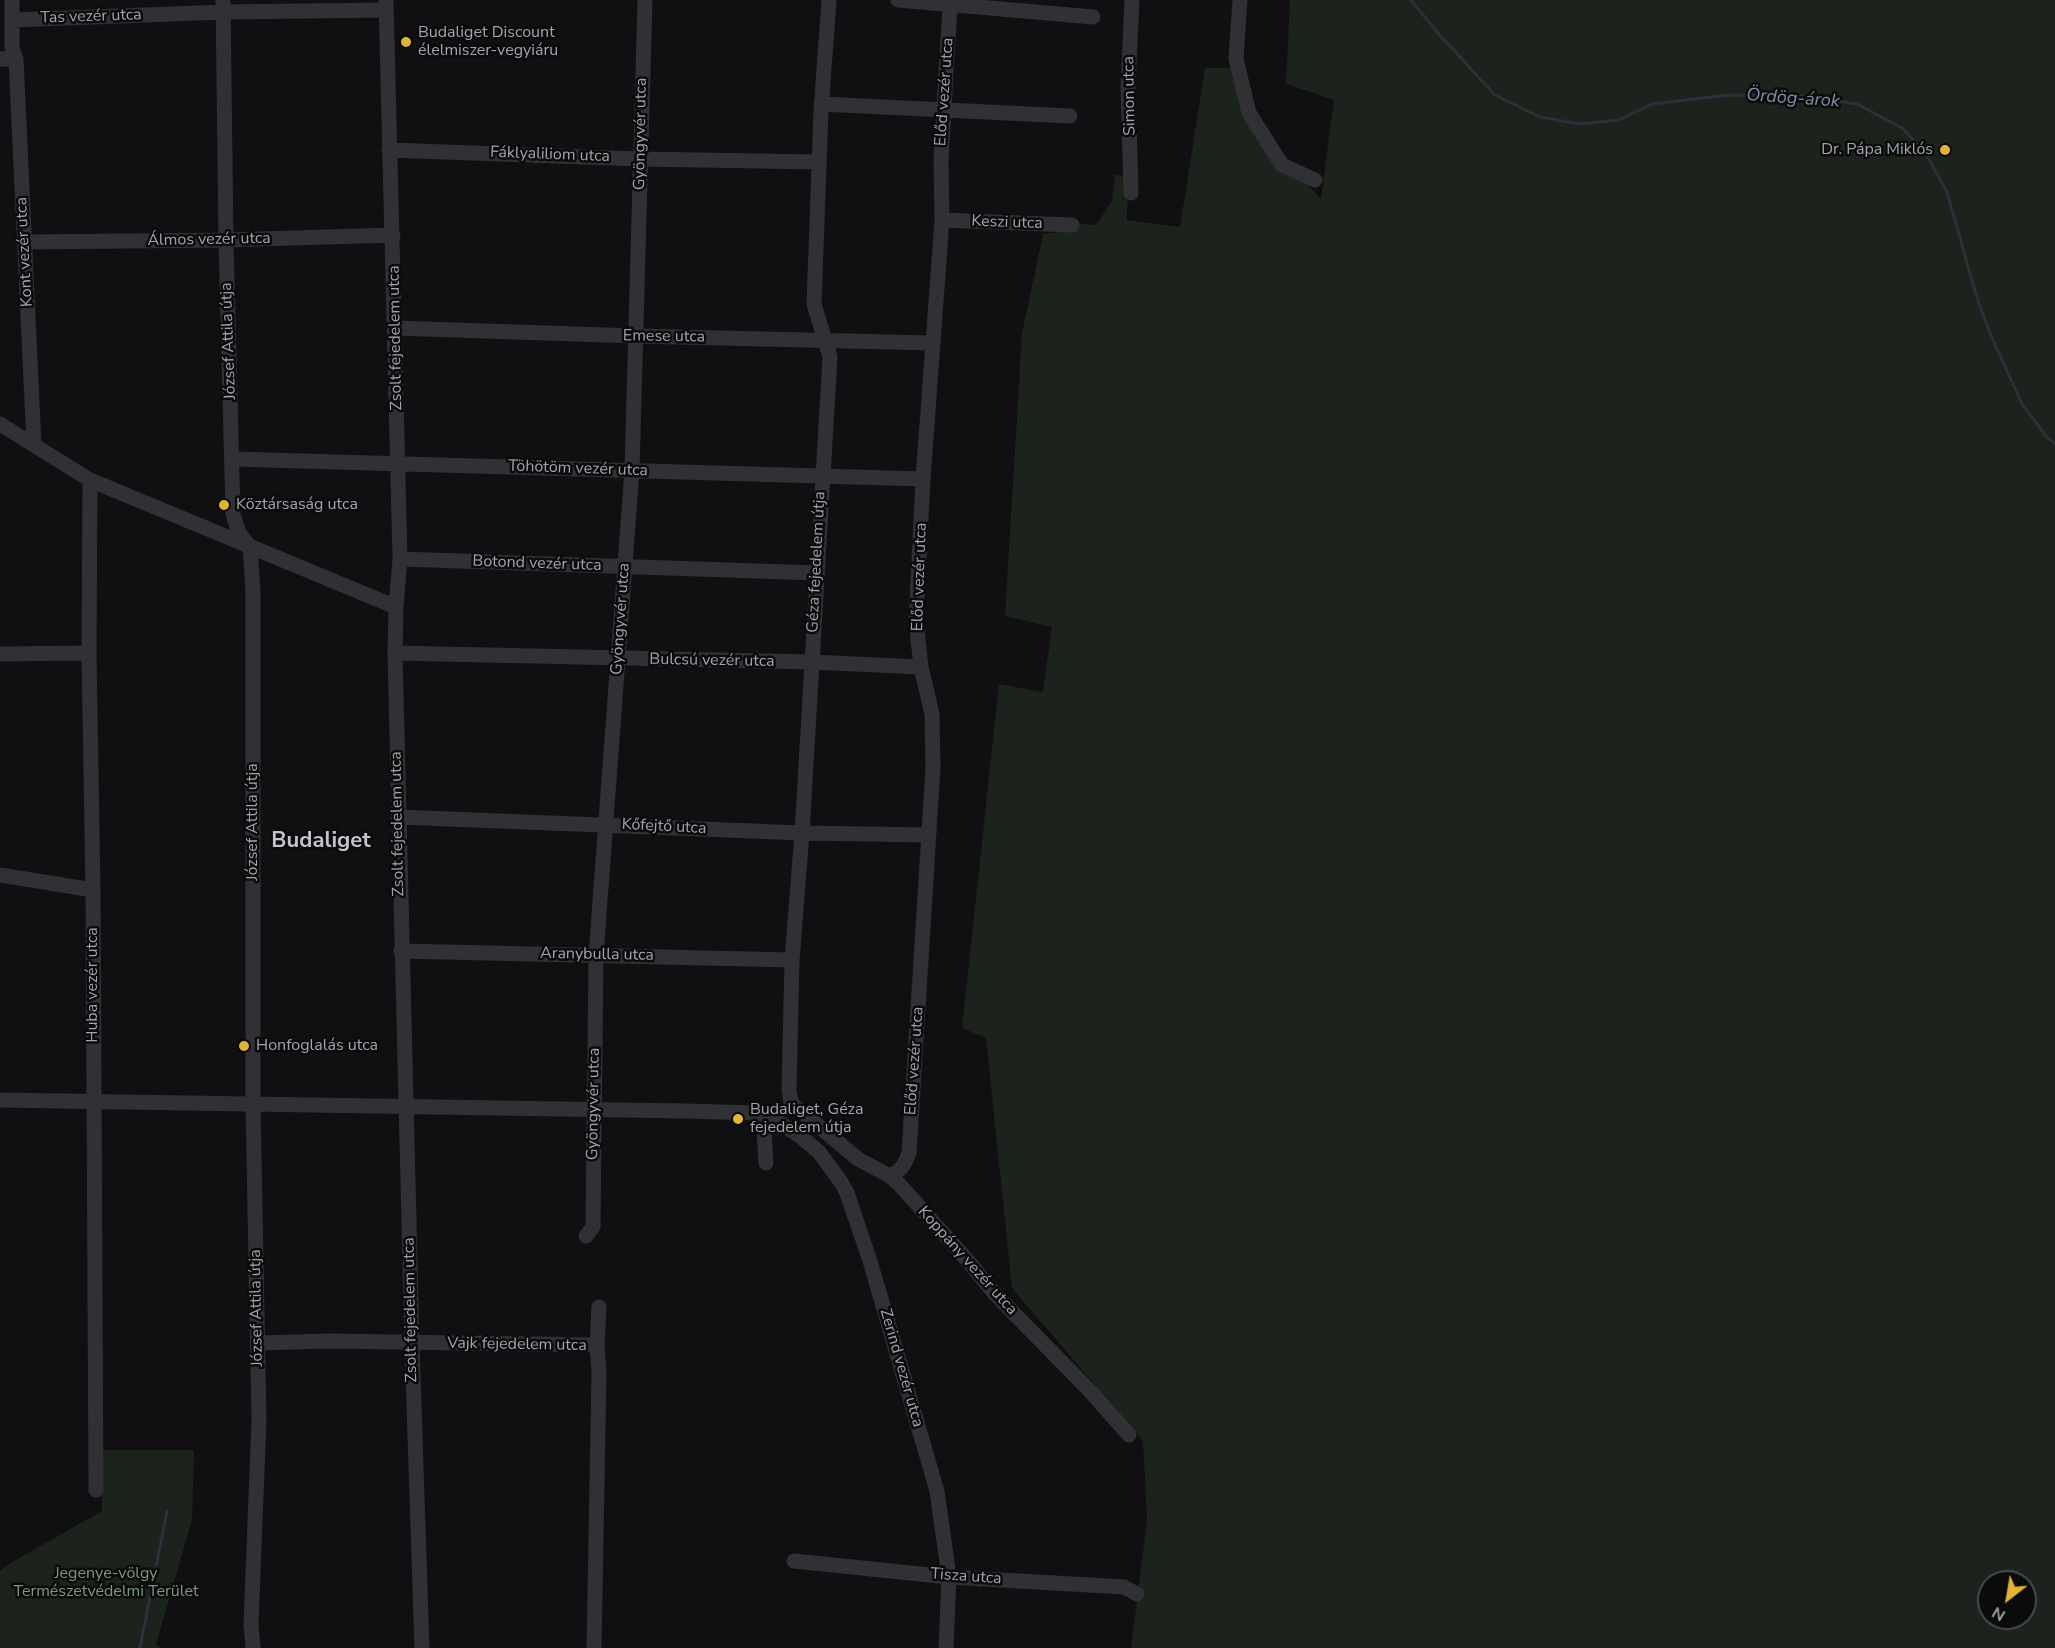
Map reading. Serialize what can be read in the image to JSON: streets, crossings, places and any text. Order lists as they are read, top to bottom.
{
  "streets": {
    "street": [
      "Tas vezér utca",
      "Előd vezér utca",
      "Simon utca",
      "Gyöngyvér utca",
      "Fáklyaliliom utca",
      "Keszi utca",
      "Álmos vezér utca",
      "Kont vezér utca",
      "Emese utca",
      "Zsolt fejedelem utca",
      "József Attila útja",
      "Töhötöm vezér utca",
      "Géza fejedelem útja",
      "Botond vezér utca",
      "Bulcsú vezér utca",
      "Kőfejtő utca",
      "Aranybulla utca",
      "Huba vezér utca",
      "Koppány vezér utca",
      "Vajk fejedelem utca",
      "Zerind vezér utca",
      "Tisza utca"
    ]
  },
  "crossings": [
    ["Tas vezér utca", "Kont vezér utca"],
    ["Tas vezér utca", "Zsolt fejedelem utca"],
    ["Tas vezér utca", "József Attila útja"],
    ["Előd vezér utca", "Keszi utca"],
    ["Előd vezér utca", "Emese utca"],
    ["Előd vezér utca", "Töhötöm vezér utca"],
    ["Előd vezér utca", "Bulcsú vezér utca"],
    ["Előd vezér utca", "Kőfejtő utca"],
    ["Előd vezér utca", "Koppány vezér utca"],
    ["Gyöngyvér utca", "Fáklyaliliom utca"],
    ["Gyöngyvér utca", "Emese utca"],
    ["Gyöngyvér utca", "Töhötöm vezér utca"],
    ["Gyöngyvér utca", "Botond vezér utca"],
    ["Gyöngyvér utca", "Bulcsú vezér utca"],
    ["Gyöngyvér utca", "Kőfejtő utca"],
    ["Gyöngyvér utca", "Aranybulla utca"],
    ["Fáklyaliliom utca", "Zsolt fejedelem utca"],
    ["Fáklyaliliom utca", "Géza fejedelem útja"],
    ["Álmos vezér utca", "Kont vezér utca"],
    ["Álmos vezér utca", "Zsolt fejedelem utca"],
    ["Álmos vezér utca", "József Attila útja"],
    ["Emese utca", "Zsolt fejedelem utca"],
    ["Emese utca", "Géza fejedelem útja"],
    ["Zsolt fejedelem utca", "Töhötöm vezér utca"],
    ["Zsolt fejedelem utca", "Botond vezér utca"],
    ["Zsolt fejedelem utca", "Bulcsú vezér utca"],
    ["Zsolt fejedelem utca", "Kőfejtő utca"],
    ["Zsolt fejedelem utca", "Aranybulla utca"],
    ["Zsolt fejedelem utca", "Vajk fejedelem utca"],
    ["József Attila útja", "Töhötöm vezér utca"],
    ["József Attila útja", "Vajk fejedelem utca"],
    ["Töhötöm vezér utca", "Géza fejedelem útja"],
    ["Géza fejedelem útja", "Botond vezér utca"],
    ["Géza fejedelem útja", "Bulcsú vezér utca"],
    ["Géza fejedelem útja", "Kőfejtő utca"],
    ["Géza fejedelem útja", "Aranybulla utca"],
    ["Géza fejedelem útja", "Koppány vezér utca"],
    ["Zerind vezér utca", "Tisza utca"]
  ],
  "districts": ["Budaliget"],
  "water": ["Ördög-árok"],
  "parks": ["Jegenye-völgy Természetvédelmi Terület"],
  "places": [
    "Budaliget Discount élelmiszer-vegyiáru",
    "Dr. Pápa Miklós",
    "Köztársaság utca",
    "Honfoglalás utca",
    "Budaliget, Géza fejedelem útja"
  ],
  "north": "bottom left"
}
